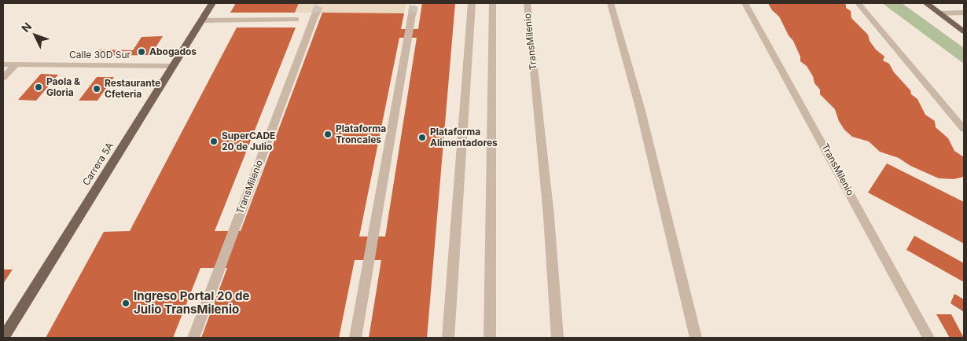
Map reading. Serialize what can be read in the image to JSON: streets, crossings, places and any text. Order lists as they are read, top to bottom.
{
  "streets": {
    "main road": ["Carrera 5A"],
    "street": ["TransMilenio", "Calle 30D Sur"]
  },
  "crossings": [
    ["Calle 30D Sur", "Carrera 5A"]
  ],
  "places": [
    "Abogados",
    "Paola & Gloria",
    "Restaurante Cfeteria",
    "Plataforma Troncales",
    "Plataforma Alimentadores",
    "SuperCADE 20 de Julio",
    "Ingreso Portal 20 de Julio TransMilenio"
  ],
  "north": "top left"
}
